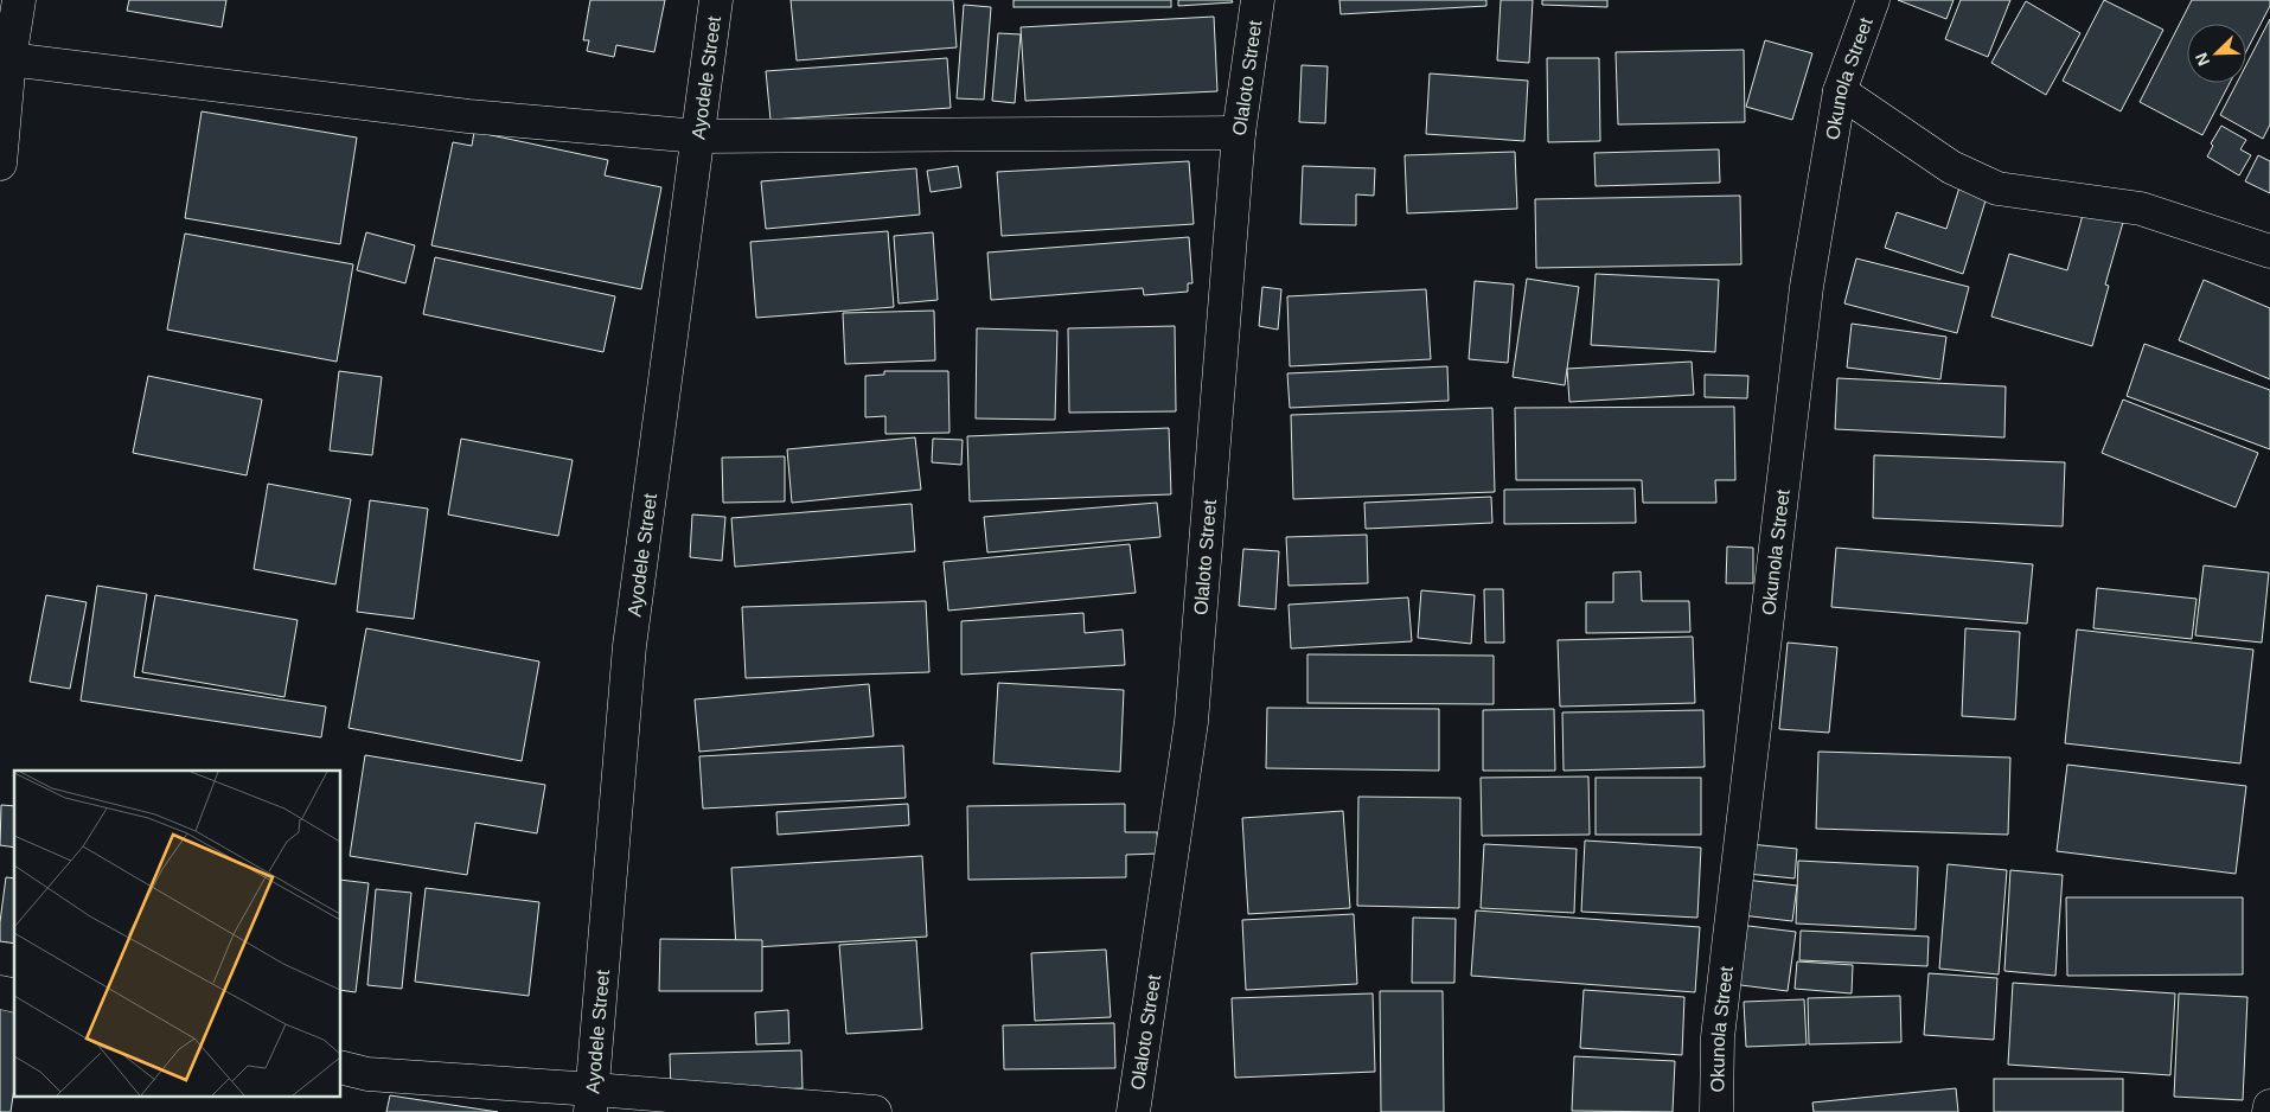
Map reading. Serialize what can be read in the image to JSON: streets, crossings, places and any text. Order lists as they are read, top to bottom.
{
  "streets": {
    "street": ["Ayodele Street", "Olaloto Street", "Okunola Street"]
  },
  "north": "bottom left"
}
